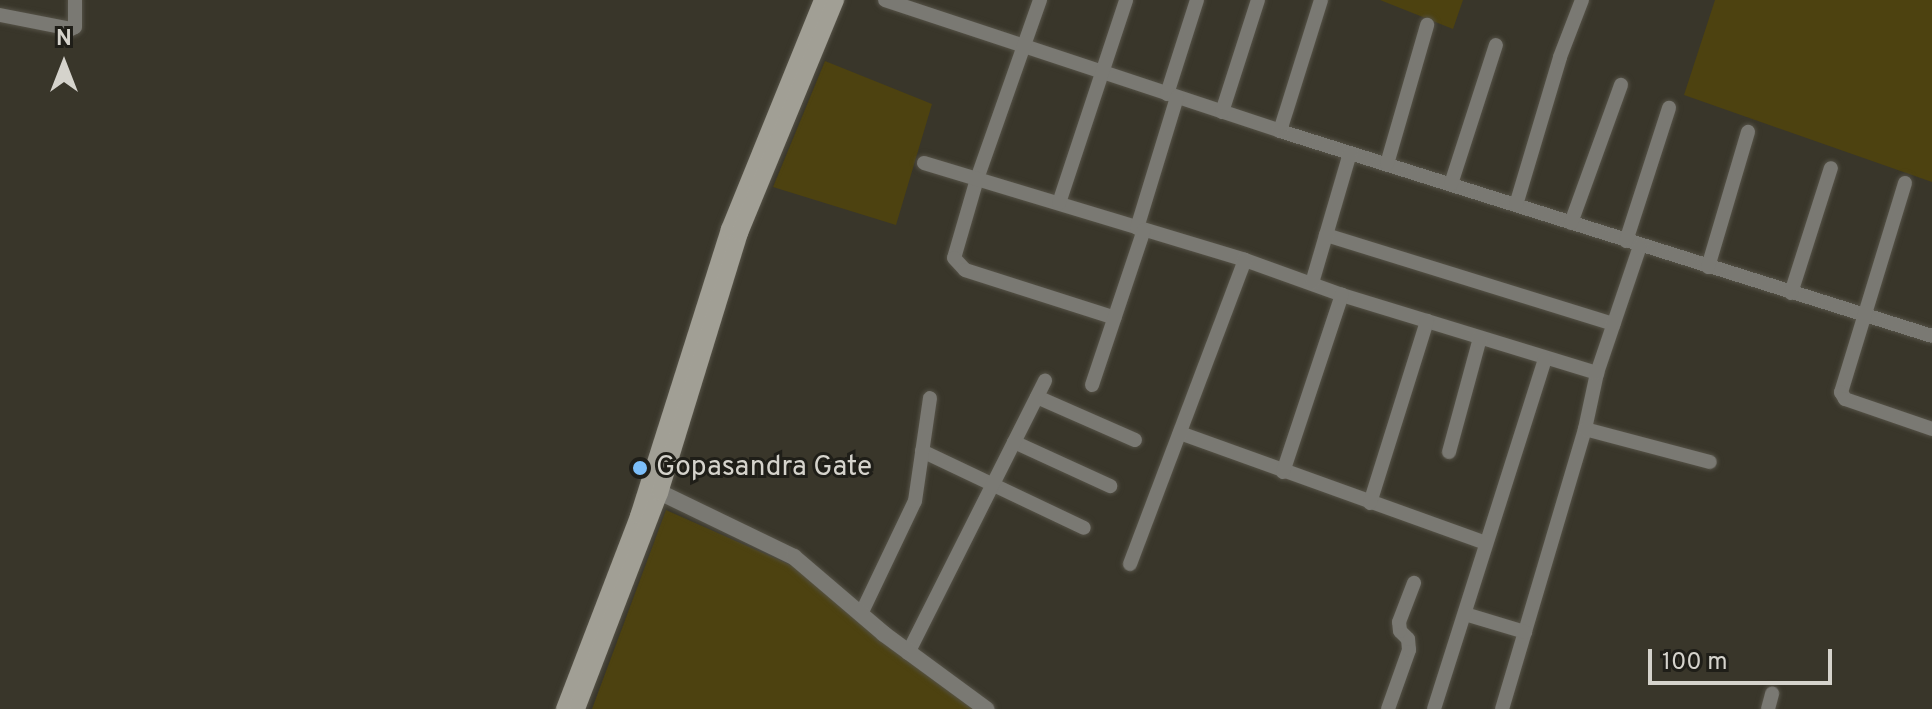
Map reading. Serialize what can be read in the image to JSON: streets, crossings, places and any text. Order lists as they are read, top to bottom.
{
  "places": ["Gopasandra Gate"],
  "scale_bar": "100 m",
  "north": "top"
}
